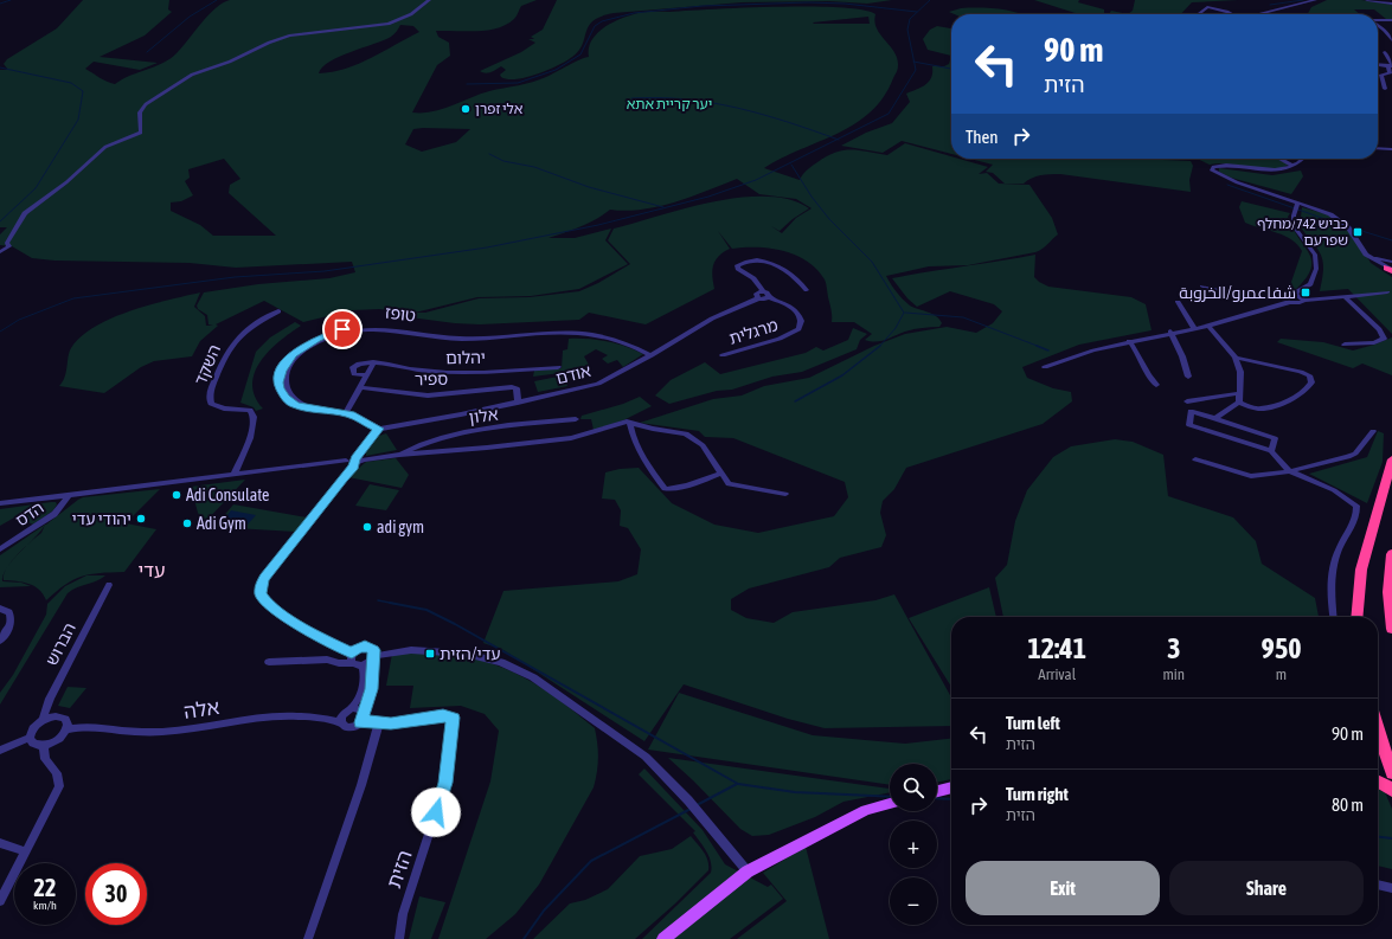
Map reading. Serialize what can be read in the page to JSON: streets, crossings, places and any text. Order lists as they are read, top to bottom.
{
  "streets": {
    "street": [
      "טופז",
      "מרגלית",
      "יהלום",
      "השקד",
      "אודם",
      "ספיר",
      "אלון",
      "הדס",
      "הברוש",
      "אלה",
      "הזית"
    ]
  },
  "crossings": [
    ["טופז", "אודם"],
    ["מרגלית", "אודם"],
    ["אודם", "ספיר"],
    ["הברוש", "אלה"],
    ["אלה", "הזית"]
  ],
  "districts": ["עדי"],
  "parks": ["יער קריית אתא"],
  "places": {
    "other": [
      "אלי זפרן",
      "Adi Consulate",
      "יהודי עדי",
      "Adi Gym",
      "adi gym"
    ],
    "transit": ["כביש 742/מחלף שפרעם", "شفاعمرو/الخروبة", "עדי/הזית"]
  },
  "page": {
    "turn": ["90 m", "הזית"],
    "then": "Then",
    "eta": [
      "12:41",
      "Arrival",
      "3",
      "min",
      "950",
      "m"
    ],
    "list": [
      {
        "name": "Turn left",
        "note": "הזית",
        "value": "90 m"
      },
      {
        "name": "Turn right",
        "note": "הזית",
        "value": "80 m"
      }
    ],
    "map_buttons": ["+", "−"],
    "buttons": ["Exit", "Share"],
    "speed": "22 km/h",
    "limit": "30"
  }
}
